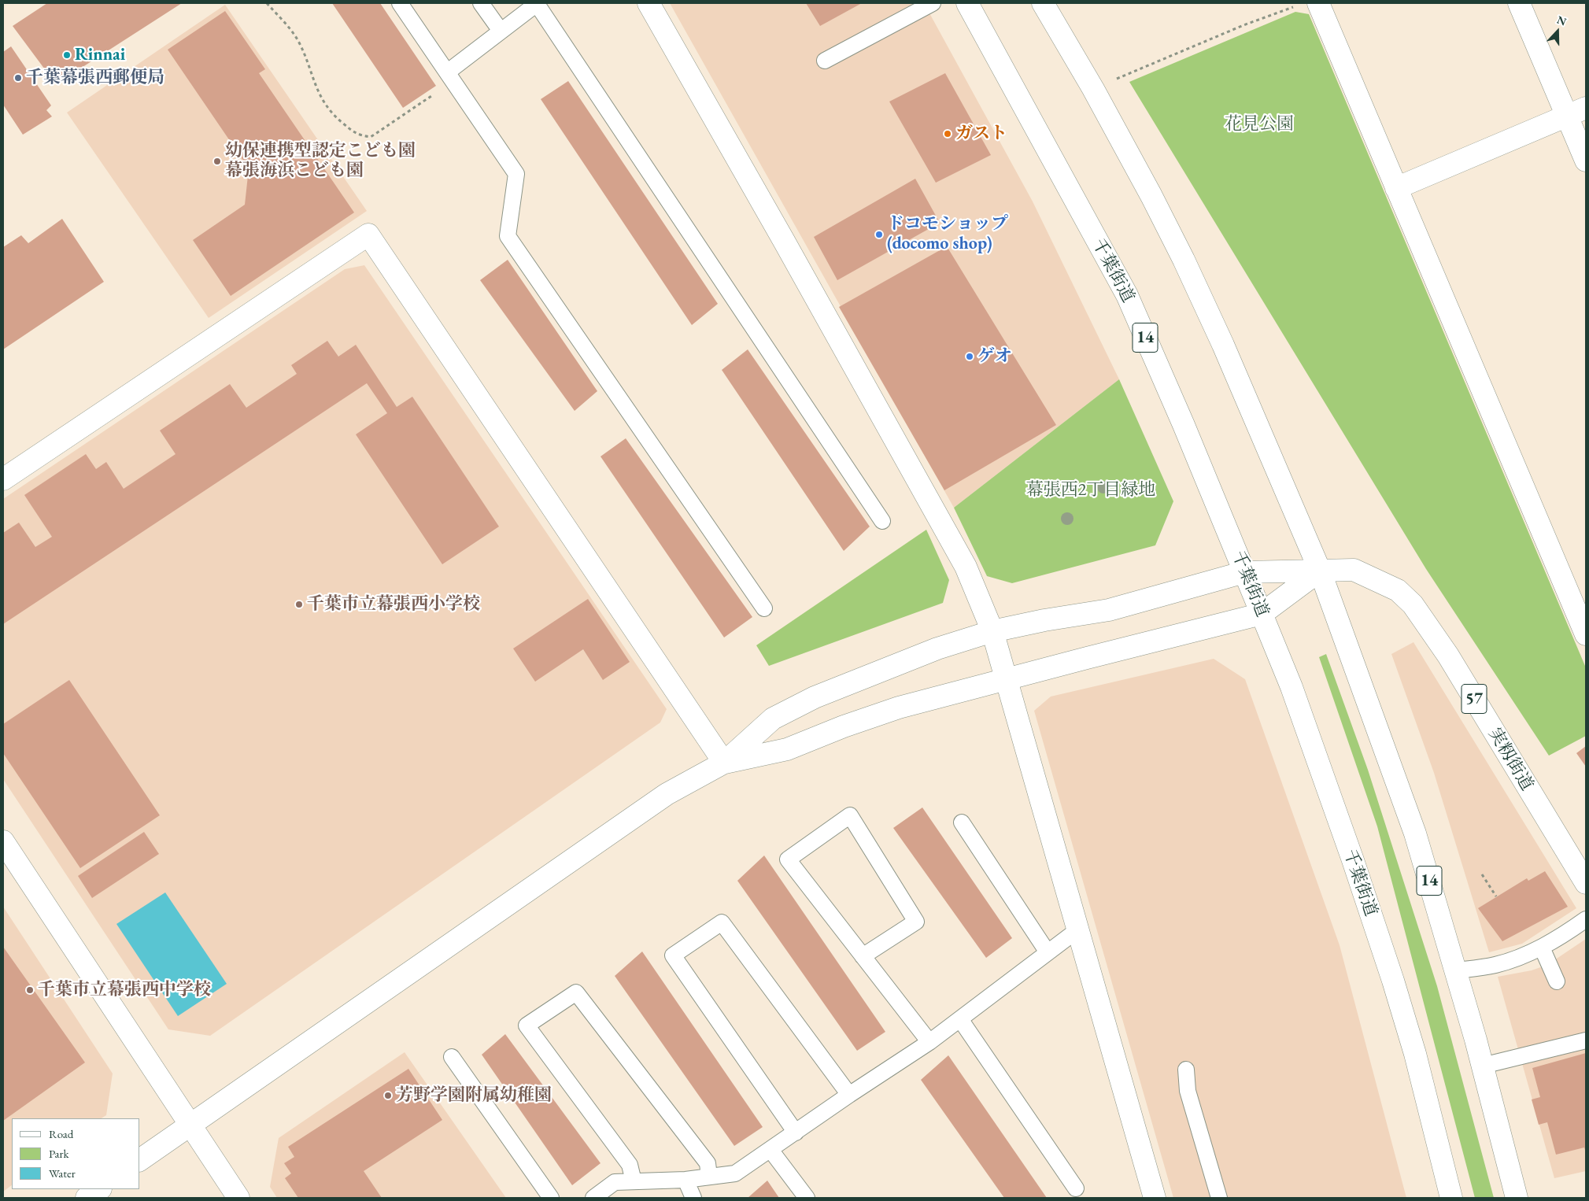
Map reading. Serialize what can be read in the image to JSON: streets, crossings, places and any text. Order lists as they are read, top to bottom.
{
  "streets": {
    "main road": [
      "千葉街道",
      "14",
      "57",
      "実籾街道"
    ]
  },
  "crossings": [
    ["千葉街道", "実籾街道"],
    ["14", "実籾街道"]
  ],
  "parks": ["花見公園", "幕張西2丁目緑地"],
  "places": [
    "Rinnai",
    "千葉幕張西郵便局",
    "ガスト",
    "幼保連携型認定こども園 幕張海浜こども園",
    "ドコモショップ (docomo shop)",
    "ゲオ",
    "千葉市立幕張西小学校",
    "千葉市立幕張西中学校",
    "芳野学園附属幼稚園"
  ],
  "legend": ["Road", "Park", "Water"],
  "north": "top"
}
